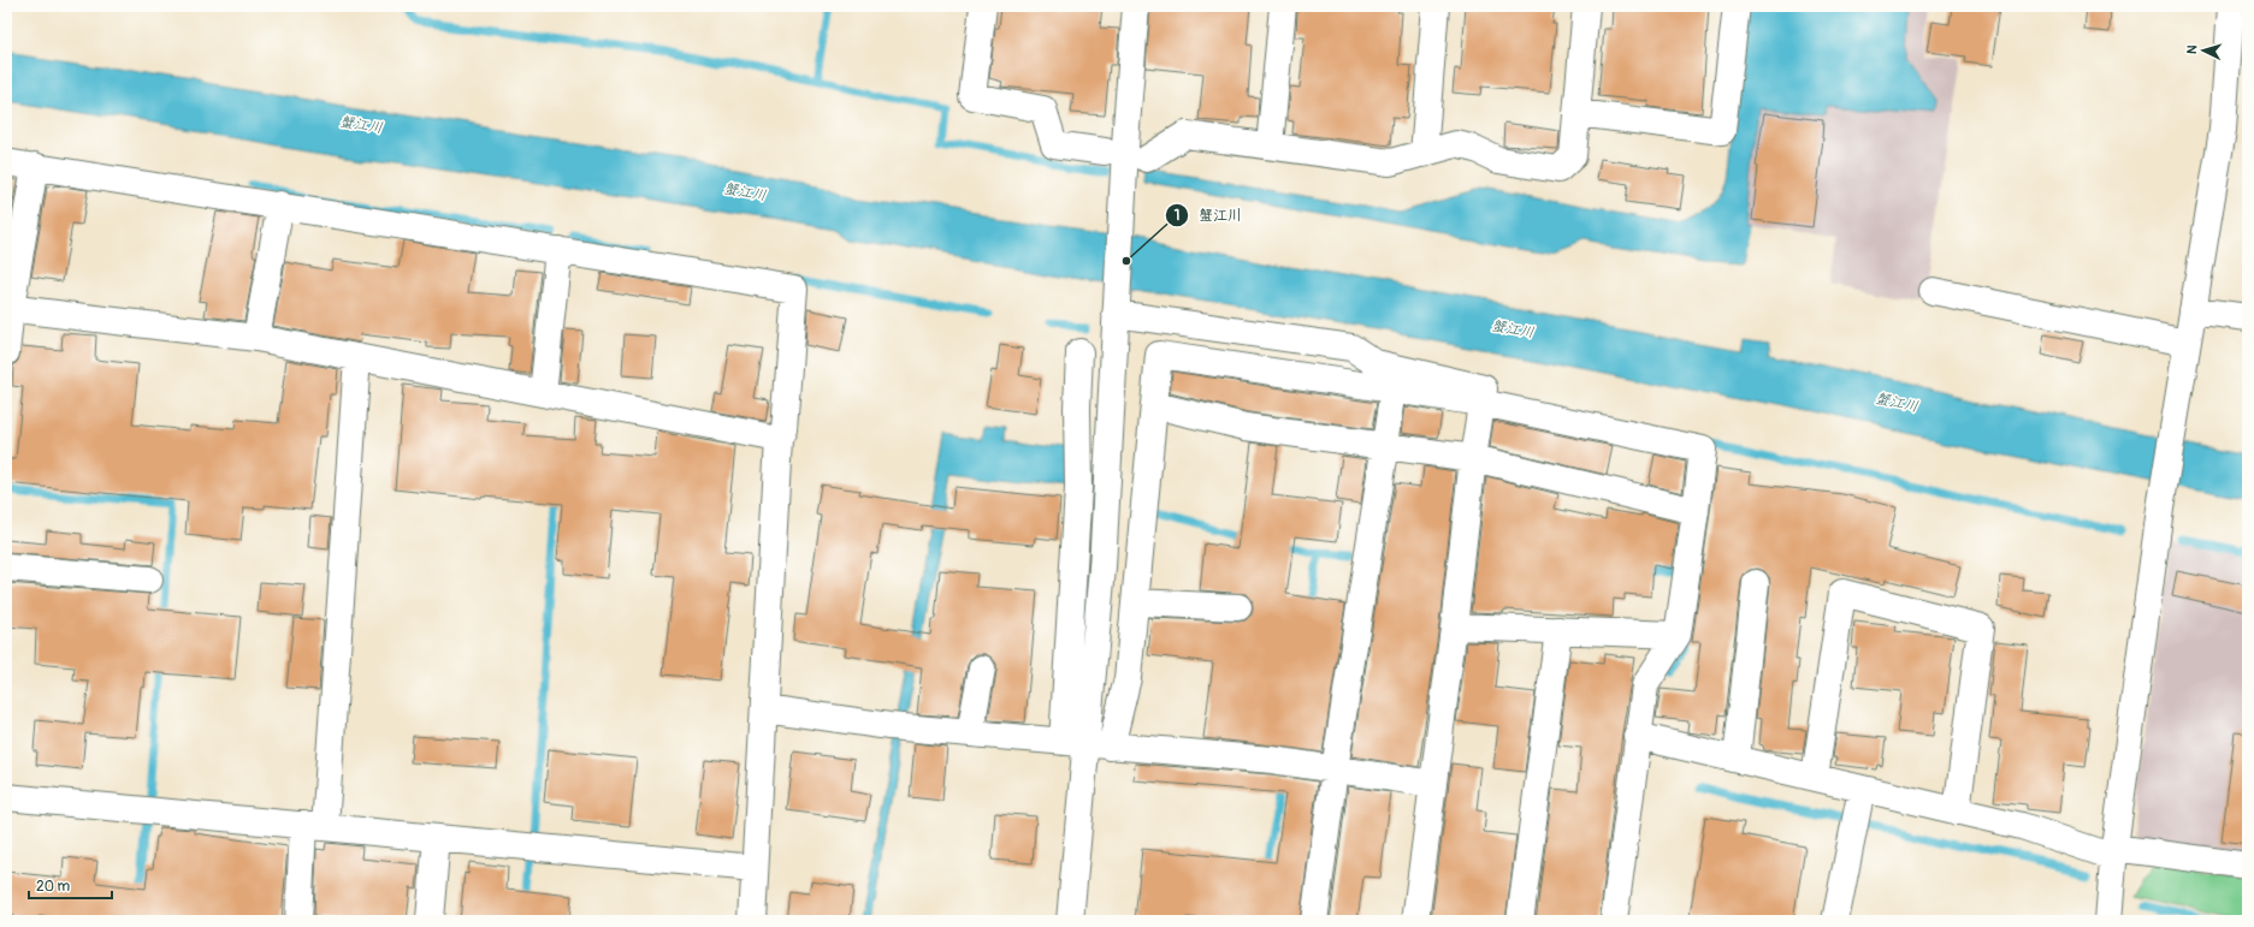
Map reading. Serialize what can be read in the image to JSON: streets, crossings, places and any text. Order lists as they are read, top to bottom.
{
  "water": ["蟹江川"],
  "places": ["蟹江川"],
  "scale_bar": "20 m",
  "north": "left"
}
